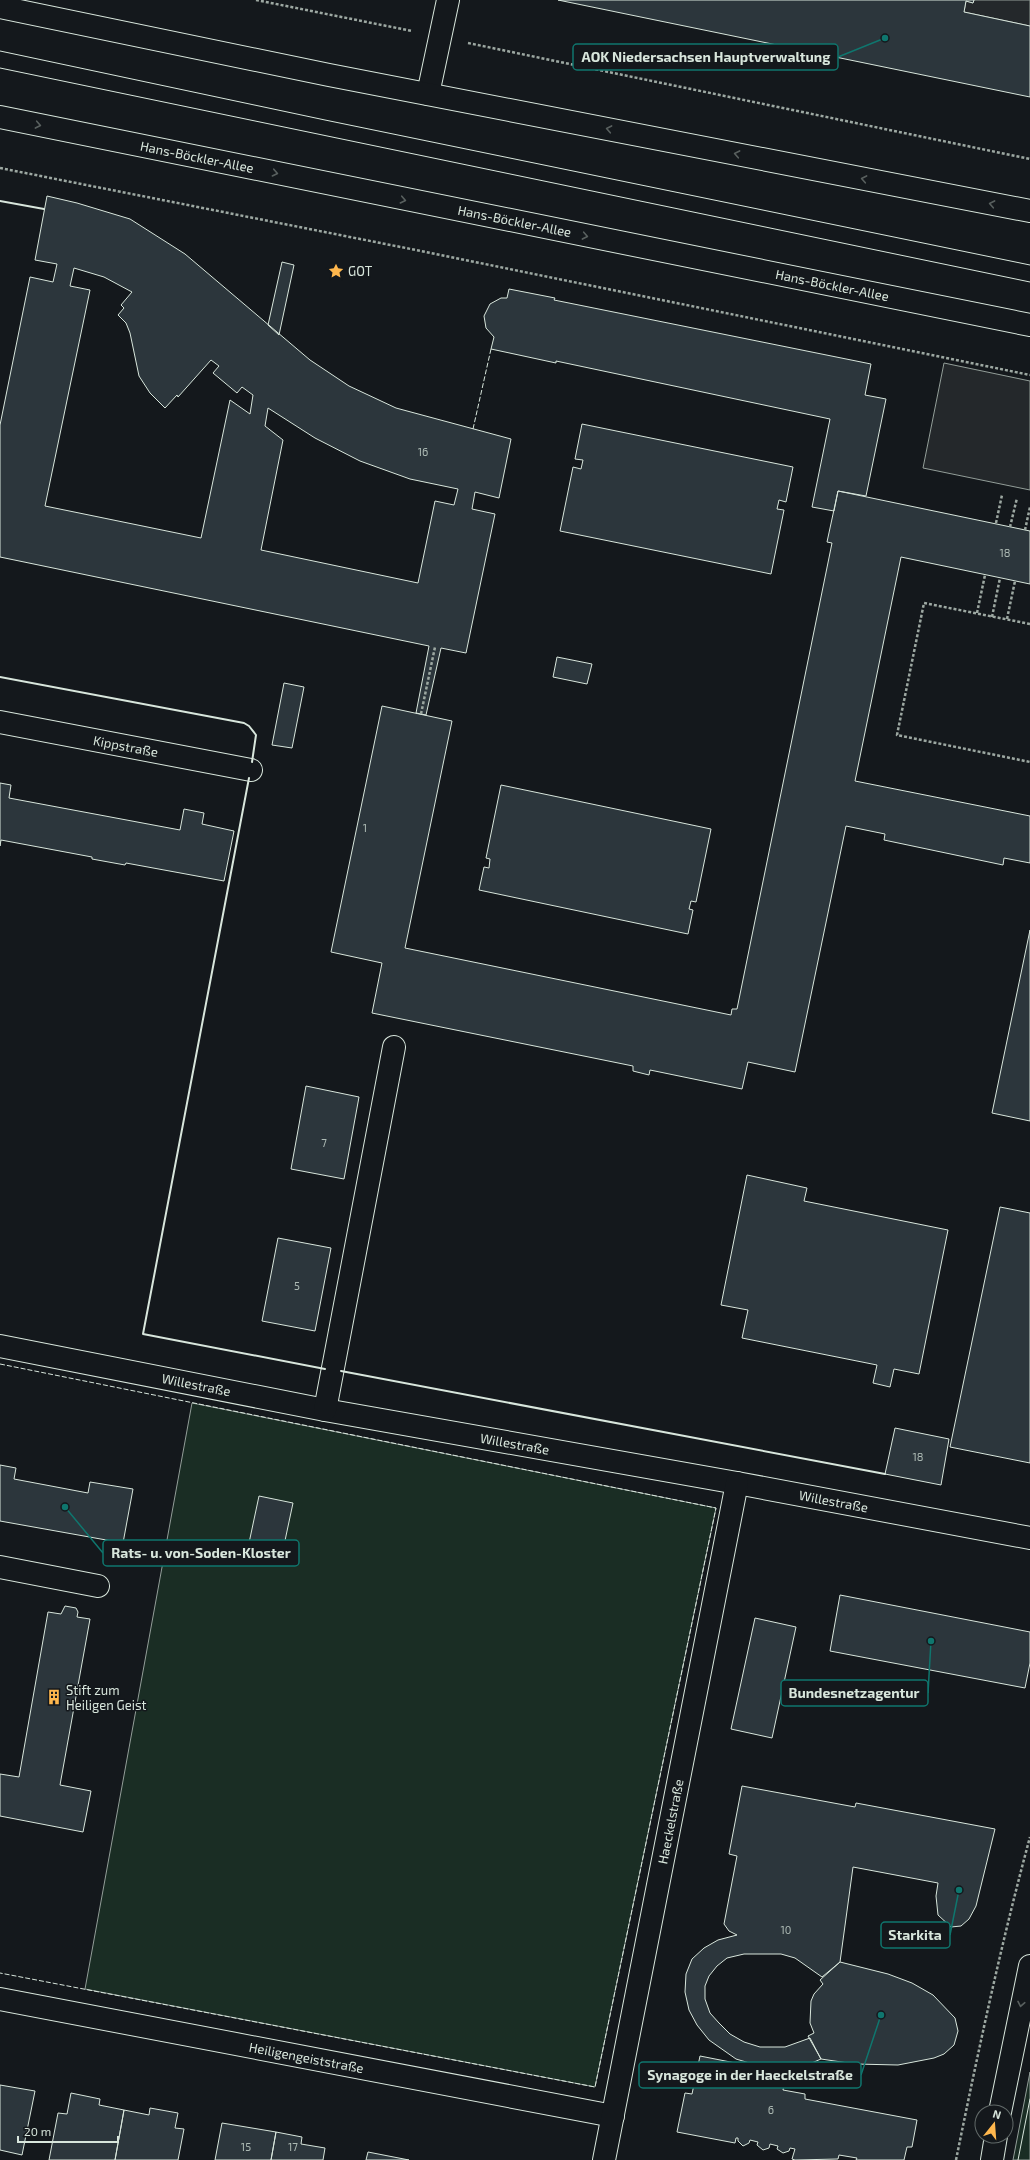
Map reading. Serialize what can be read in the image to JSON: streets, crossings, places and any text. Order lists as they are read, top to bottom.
{
  "streets": {
    "street": [
      "Hans-Böckler-Allee",
      "Kippstraße",
      "Willestraße",
      "Haeckelstraße",
      "Heiligengeiststraße"
    ]
  },
  "crossings": [
    ["Willestraße", "Haeckelstraße"],
    ["Haeckelstraße", "Heiligengeiststraße"]
  ],
  "places": {
    "other": [
      "AOK Niedersachsen Hauptverwaltung",
      "Rats- u. von-Soden-Kloster",
      "Bundesnetzagentur",
      "Starkita",
      "Synagoge in der Haeckelstraße"
    ],
    "place": ["GOT"],
    "building": ["Stift zum Heiligen Geist"]
  },
  "house_numbers": [
    "16",
    "18",
    "1",
    "7",
    "5",
    "18",
    "10",
    "6",
    "15",
    "17"
  ],
  "scale_bar": "20 m",
  "north": "top"
}
